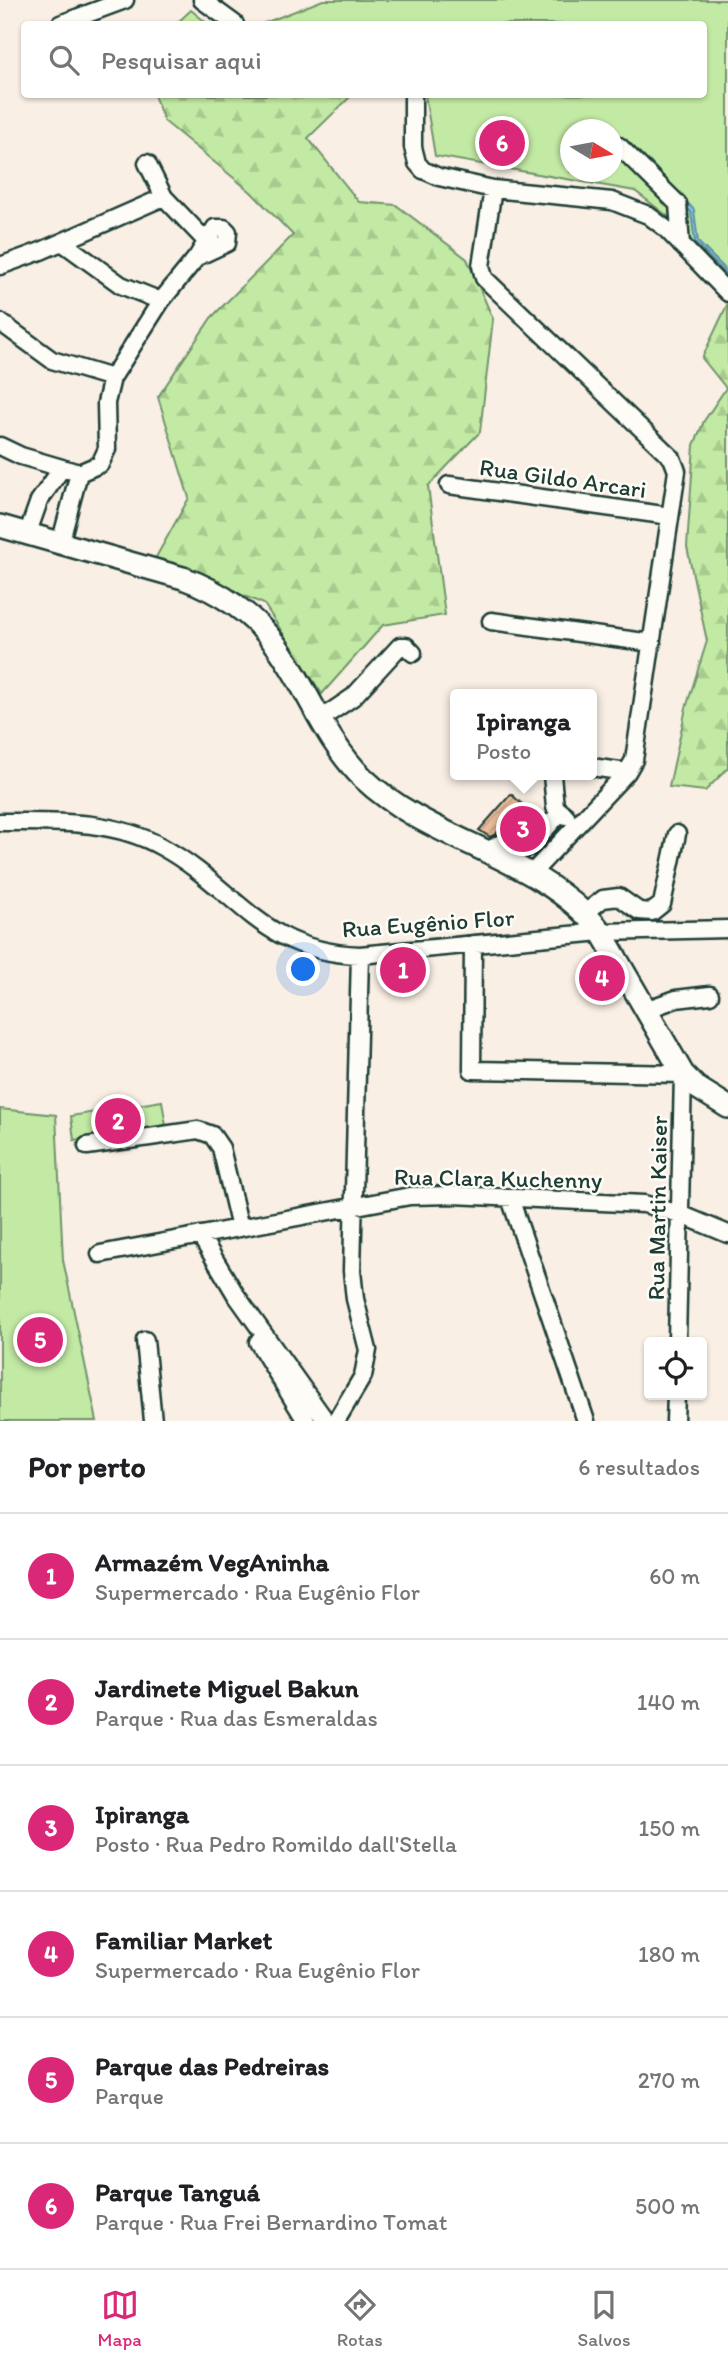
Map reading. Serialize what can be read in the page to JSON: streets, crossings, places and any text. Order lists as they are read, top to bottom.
{
  "streets": {
    "street": [
      "Rua Gildo Arcari",
      "Rua Eugênio Flor",
      "Rua Clara Kuchenny",
      "Rua Martin Kaiser"
    ]
  },
  "crossings": [
    ["Rua Clara Kuchenny", "Rua Martin Kaiser"]
  ],
  "north": "right",
  "page": {
    "search": "Pesquisar aqui",
    "pins": [
      "6",
      "3",
      "1",
      "4",
      "2",
      "5"
    ],
    "popup": ["Ipiranga", "Posto"],
    "heading": ["Por perto", "6 resultados"],
    "list": [
      {
        "mark": "1",
        "name": "Armazém VegAninha",
        "note": "Supermercado · Rua Eugênio Flor",
        "value": "60 m"
      },
      {
        "mark": "2",
        "name": "Jardinete Miguel Bakun",
        "note": "Parque · Rua das Esmeraldas",
        "value": "140 m"
      },
      {
        "mark": "3",
        "name": "Ipiranga",
        "note": "Posto · Rua Pedro Romildo dall'Stella",
        "value": "150 m"
      },
      {
        "mark": "4",
        "name": "Familiar Market",
        "note": "Supermercado · Rua Eugênio Flor",
        "value": "180 m"
      },
      {
        "mark": "5",
        "name": "Parque das Pedreiras",
        "note": "Parque",
        "value": "270 m"
      },
      {
        "mark": "6",
        "name": "Parque Tanguá",
        "note": "Parque · Rua Frei Bernardino Tomat",
        "value": "500 m"
      }
    ],
    "nav": ["Mapa", "Rotas", "Salvos"]
  }
}
